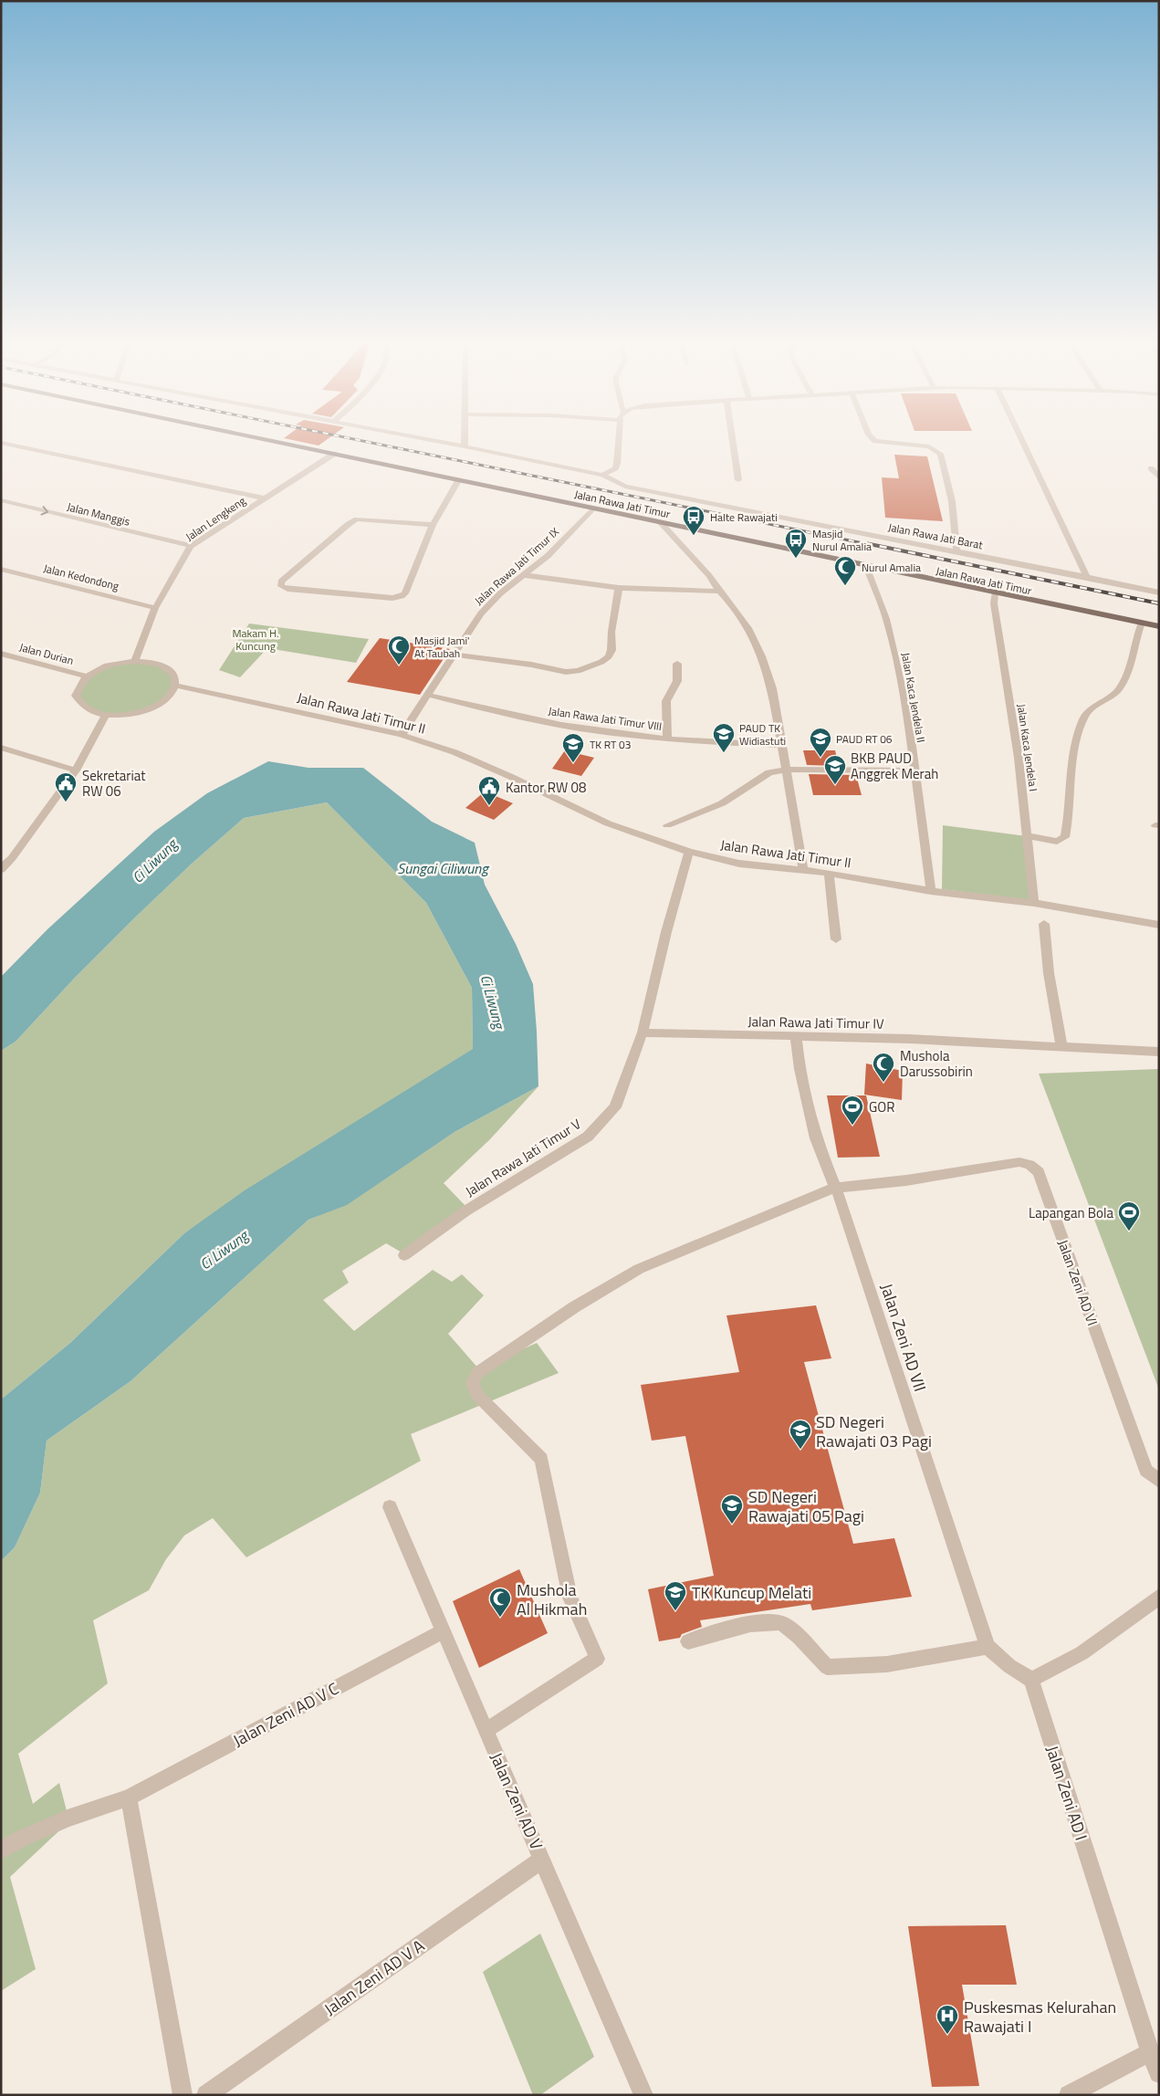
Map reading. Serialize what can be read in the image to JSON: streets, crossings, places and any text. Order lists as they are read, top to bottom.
{
  "streets": {
    "main road": ["Jalan Rawa Jati Timur"],
    "street": [
      "Jalan Manggis",
      "Jalan Lengkeng",
      "Jalan Rawa Jati Barat",
      "Jalan Rawa Jati Timur IX",
      "Jalan Kedondong",
      "Jalan Durian",
      "Jalan Kaca Jendela II",
      "Jalan Rawa Jati Timur II",
      "Jalan Rawa Jati Timur VIII",
      "Jalan Kaca Jendela I",
      "Jalan Rawa Jati Timur IV",
      "Jalan Rawa Jati Timur V",
      "Jalan Zeni AD VI",
      "Jalan Zeni AD VII",
      "Jalan Zeni AD V C",
      "Jalan Zeni AD I",
      "Jalan Zeni AD V",
      "Jalan Zeni AD V A"
    ]
  },
  "crossings": [
    ["Jalan Rawa Jati Timur", "Jalan Lengkeng"],
    ["Jalan Rawa Jati Timur", "Jalan Rawa Jati Timur IX"],
    ["Jalan Rawa Jati Timur", "Jalan Kaca Jendela II"],
    ["Jalan Rawa Jati Timur", "Jalan Kaca Jendela I"],
    ["Jalan Manggis", "Jalan Lengkeng"],
    ["Jalan Lengkeng", "Jalan Kedondong"],
    ["Jalan Rawa Jati Timur IX", "Jalan Rawa Jati Timur II"],
    ["Jalan Rawa Jati Timur IX", "Jalan Rawa Jati Timur VIII"],
    ["Jalan Kaca Jendela II", "Jalan Rawa Jati Timur II"],
    ["Jalan Rawa Jati Timur II", "Jalan Kaca Jendela I"],
    ["Jalan Rawa Jati Timur II", "Jalan Rawa Jati Timur V"],
    ["Jalan Rawa Jati Timur IV", "Jalan Rawa Jati Timur V"],
    ["Jalan Rawa Jati Timur IV", "Jalan Zeni AD VII"],
    ["Jalan Zeni AD VI", "Jalan Zeni AD VII"],
    ["Jalan Zeni AD VI", "Jalan Zeni AD V"],
    ["Jalan Zeni AD V C", "Jalan Zeni AD V"],
    ["Jalan Zeni AD V", "Jalan Zeni AD V A"]
  ],
  "water": ["Ci Liwung", "Sungai Ciliwung"],
  "parks": ["Makam H. Kuncung"],
  "places": {
    "bus stop": ["Halte Rawajati", "Masjid Nurul Amalia"],
    "mosque": [
      "Nurul Amalia",
      "Masjid Jami' At Taubah",
      "Mushola Darussobirin",
      "Mushola Al Hikmah"
    ],
    "school or university": [
      "PAUD TK Widiastuti",
      "PAUD RT 06",
      "TK RT 03",
      "BKB PAUD Anggrek Merah",
      "SD Negeri Rawajati 03 Pagi",
      "SD Negeri Rawajati 05 Pagi",
      "TK Kuncup Melati"
    ],
    "public building": ["Sekretariat RW 06", "Kantor RW 08"],
    "sports": ["GOR", "Lapangan Bola"],
    "hospital": ["Puskesmas Kelurahan Rawajati I"]
  }
}
